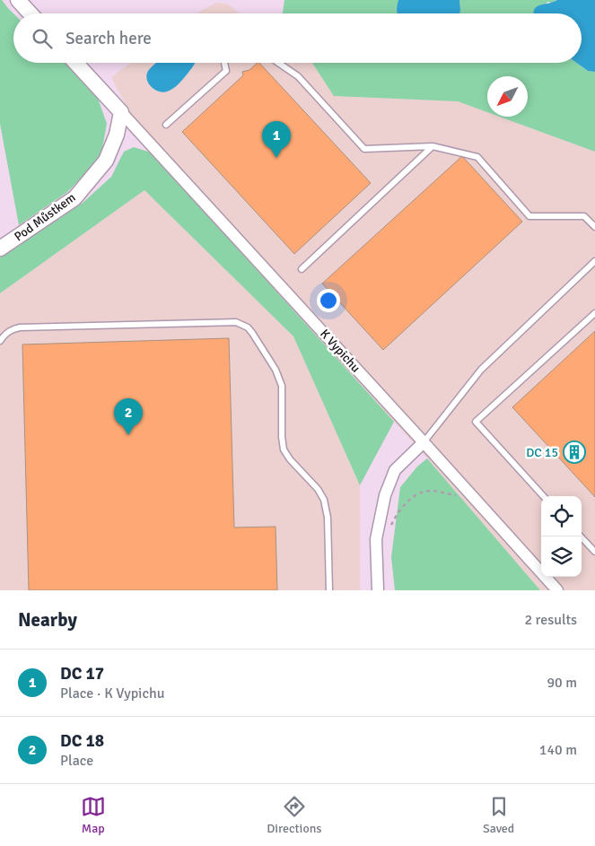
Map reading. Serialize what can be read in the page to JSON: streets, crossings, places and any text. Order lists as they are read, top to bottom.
{
  "streets": {
    "street": ["Pod Můstkem", "K Vypichu"]
  },
  "crossings": [
    ["Pod Můstkem", "K Vypichu"]
  ],
  "places": {
    "building": ["DC 15"]
  },
  "north": "bottom left",
  "page": {
    "search": "Search here",
    "pins": ["1", "2"],
    "heading": ["Nearby", "2 results"],
    "list": [
      {
        "mark": "1",
        "name": "DC 17",
        "note": "Place · K Vypichu",
        "value": "90 m"
      },
      {
        "mark": "2",
        "name": "DC 18",
        "note": "Place",
        "value": "140 m"
      }
    ],
    "nav": ["Map", "Directions", "Saved"]
  }
}
